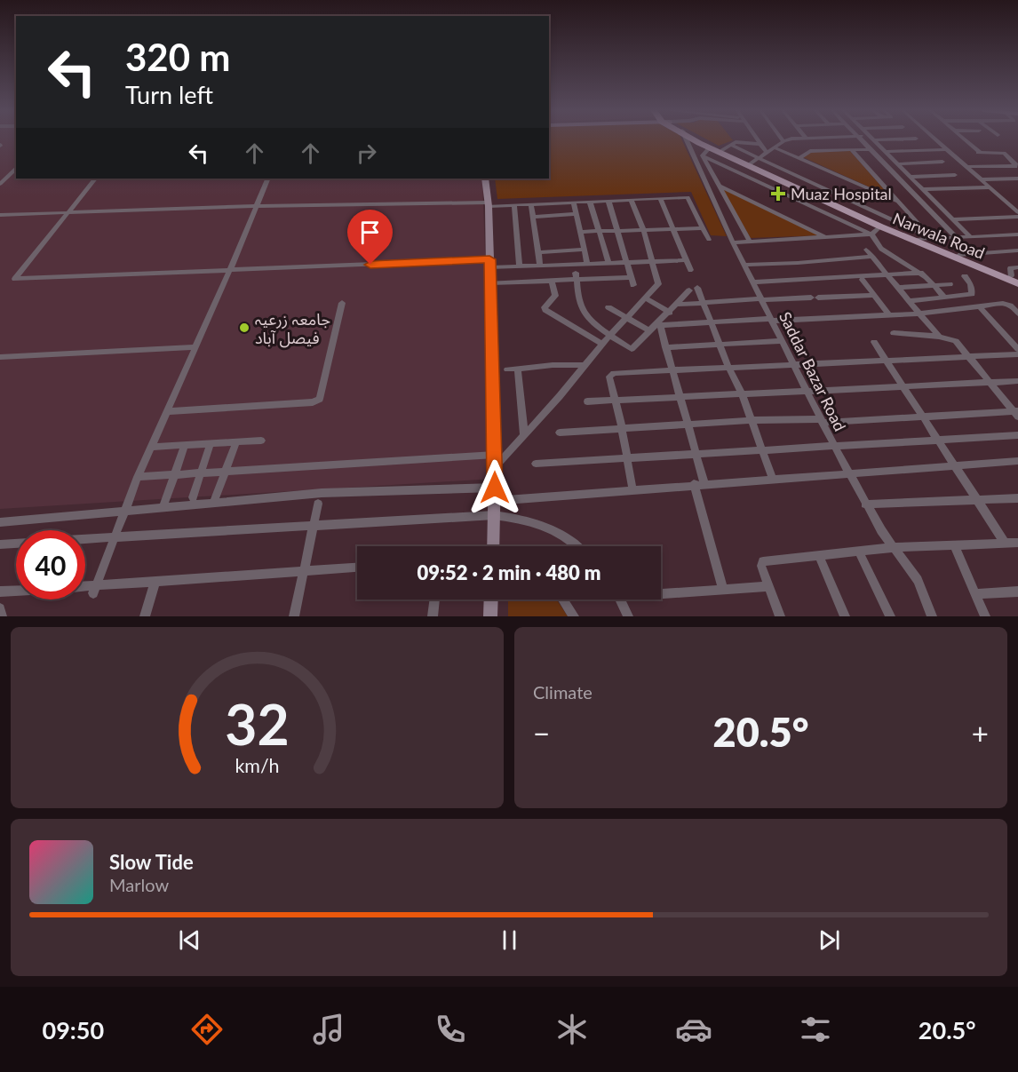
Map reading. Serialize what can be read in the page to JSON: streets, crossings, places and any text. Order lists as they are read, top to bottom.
{
  "streets": {
    "main road": ["Narwala Road"],
    "street": ["Saddar Bazar Road"]
  },
  "places": {
    "health": ["Muaz Hospital"],
    "other": ["جامعہ زرعیہ فیصل آباد"]
  },
  "page": {
    "turn": ["320 m", "Turn left"],
    "limit": "40",
    "trip": "09:52 · 2 min · 480 m",
    "tile": "Climate",
    "heat": ["−", "20.5°", "+"],
    "song": ["Slow Tide", "Marlow"],
    "tabs": ["09:50", "20.5°"],
    "gauge": ["32", "km/h"]
  }
}
